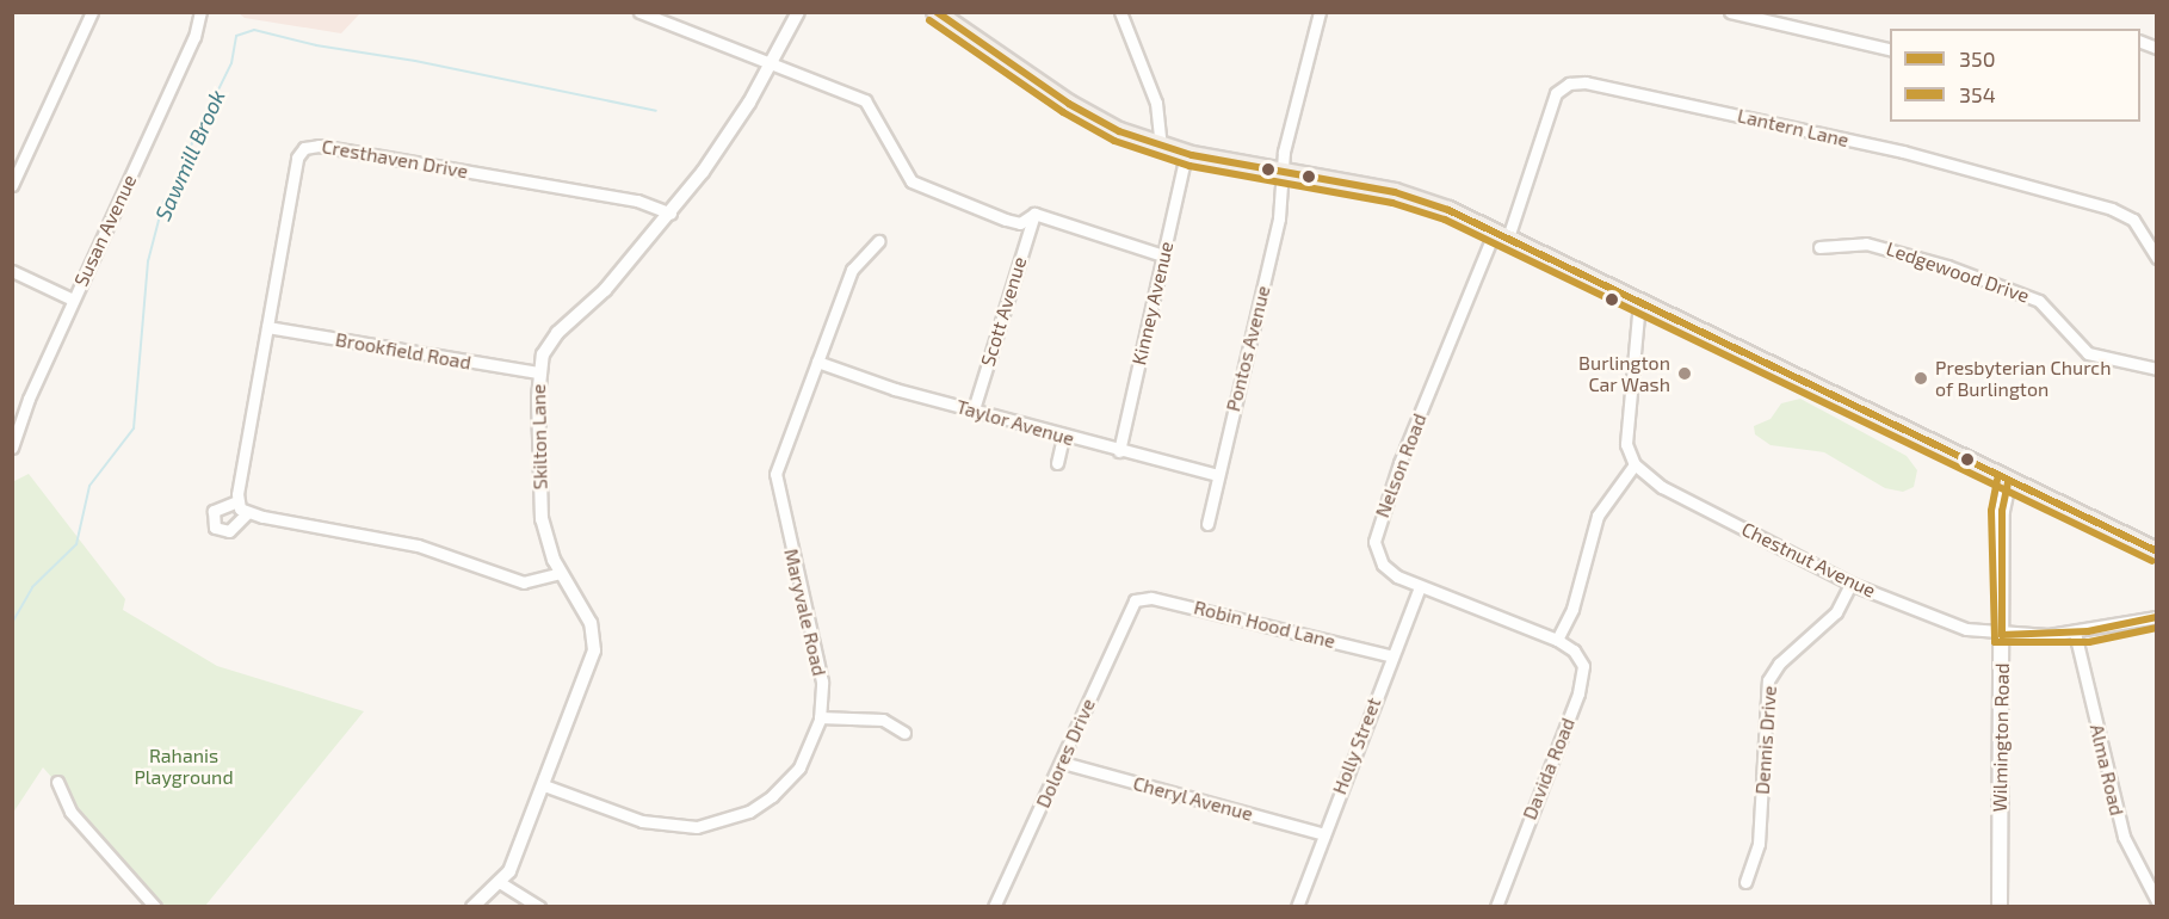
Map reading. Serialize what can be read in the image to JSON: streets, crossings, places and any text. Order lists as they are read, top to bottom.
{
  "streets": {
    "main road": ["Wilmington Road"],
    "street": [
      "Lantern Lane",
      "Cresthaven Drive",
      "Susan Avenue",
      "Ledgewood Drive",
      "Kinney Avenue",
      "Scott Avenue",
      "Pontos Avenue",
      "Brookfield Road",
      "Taylor Avenue",
      "Skilton Lane",
      "Nelson Road",
      "Chestnut Avenue",
      "Maryvale Road",
      "Robin Hood Lane",
      "Dennis Drive",
      "Holly Street",
      "Dolores Drive",
      "Davida Road",
      "Alma Road",
      "Cheryl Avenue"
    ]
  },
  "crossings": [
    ["Lantern Lane", "Nelson Road"],
    ["Cresthaven Drive", "Brookfield Road"],
    ["Cresthaven Drive", "Skilton Lane"],
    ["Kinney Avenue", "Taylor Avenue"],
    ["Scott Avenue", "Taylor Avenue"],
    ["Pontos Avenue", "Taylor Avenue"],
    ["Brookfield Road", "Skilton Lane"],
    ["Taylor Avenue", "Maryvale Road"],
    ["Skilton Lane", "Maryvale Road"],
    ["Nelson Road", "Holly Street"],
    ["Nelson Road", "Davida Road"],
    ["Chestnut Avenue", "Wilmington Road"],
    ["Chestnut Avenue", "Dennis Drive"],
    ["Chestnut Avenue", "Alma Road"],
    ["Robin Hood Lane", "Holly Street"],
    ["Robin Hood Lane", "Dolores Drive"],
    ["Holly Street", "Cheryl Avenue"],
    ["Dolores Drive", "Cheryl Avenue"]
  ],
  "water": ["Sawmill Brook"],
  "parks": ["Rahanis Playground"],
  "places": ["Burlington Car Wash", "Presbyterian Church of Burlington"],
  "lines": ["transit line 350", "transit line 354"],
  "legend": ["350", "354"]
}
